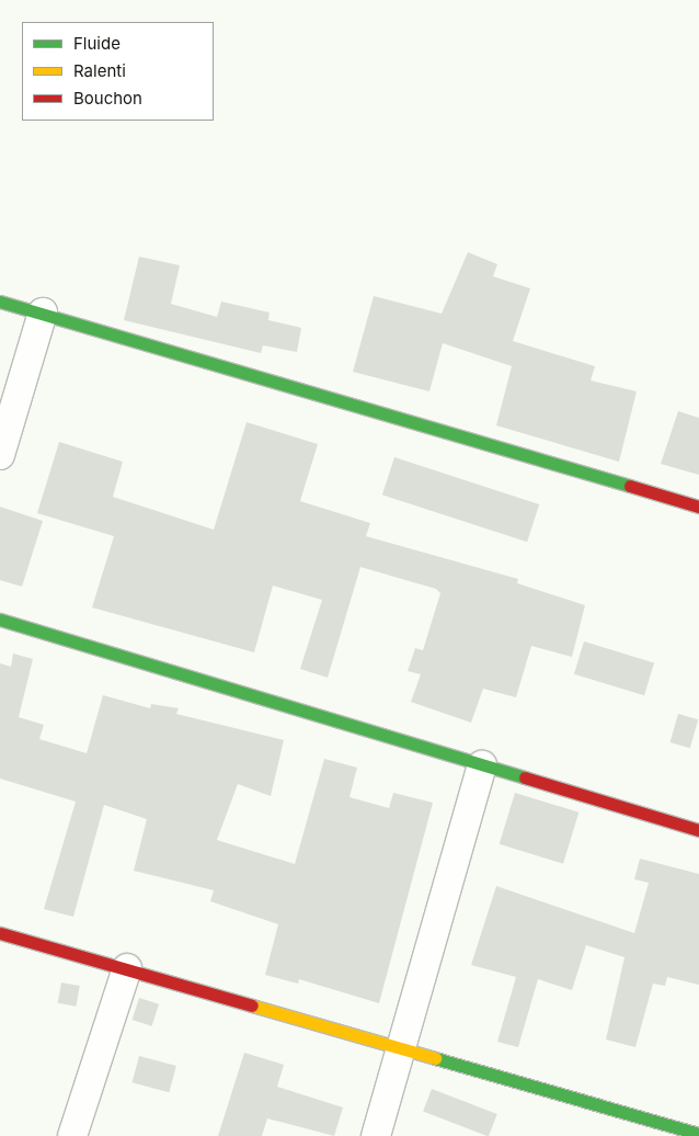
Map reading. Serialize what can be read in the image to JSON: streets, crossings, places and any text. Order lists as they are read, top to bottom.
{
  "legend": ["Fluide", "Ralenti", "Bouchon"]
}
